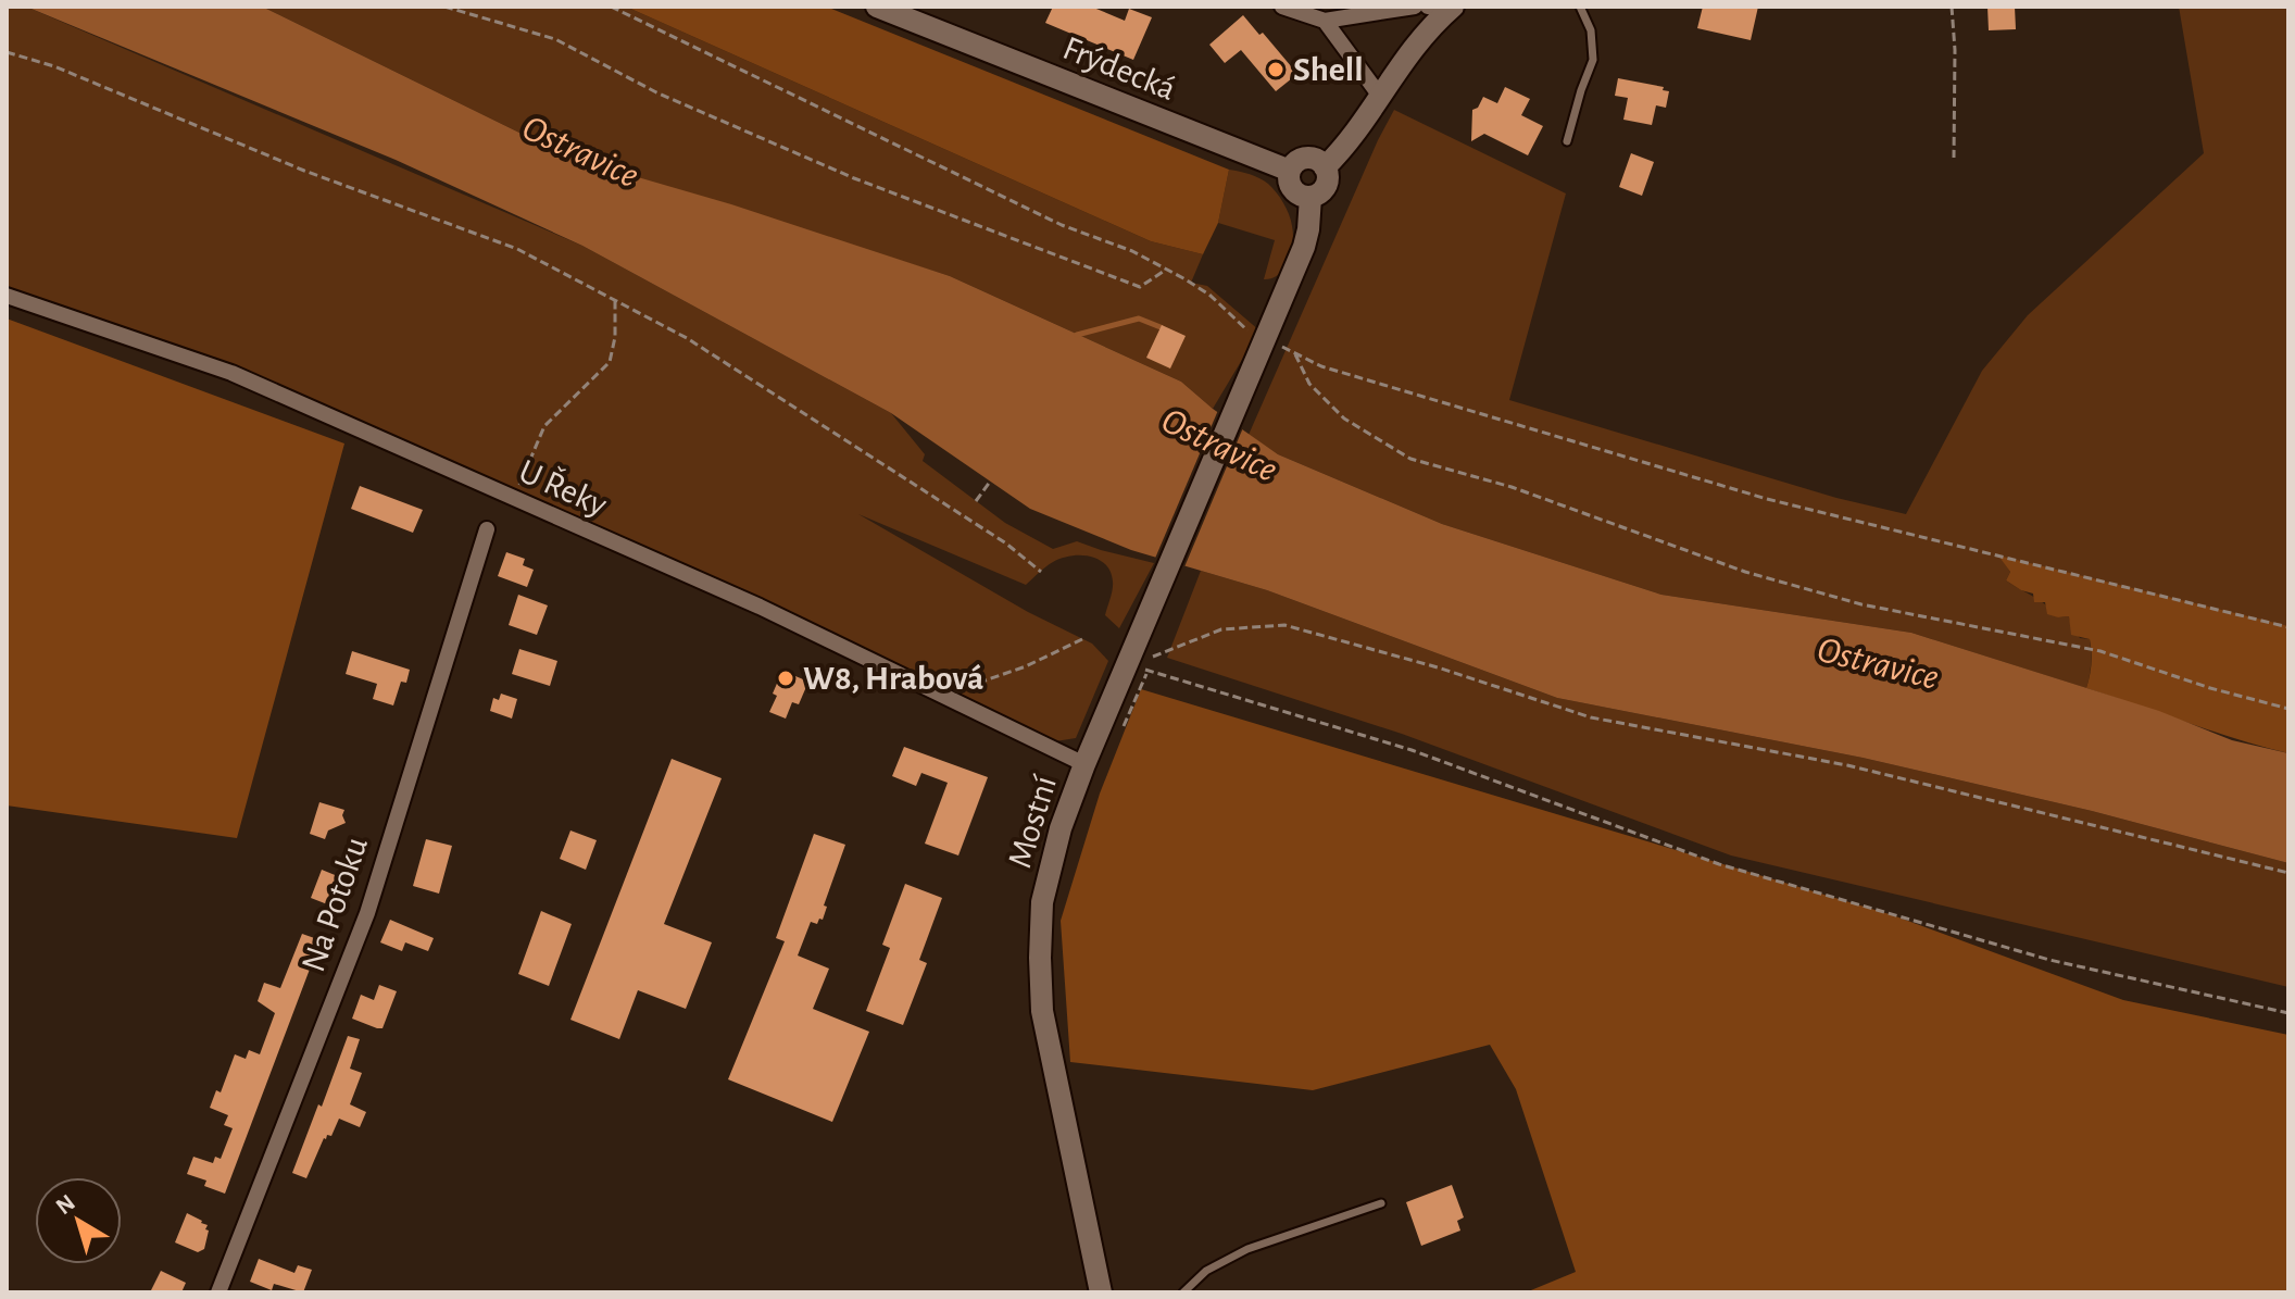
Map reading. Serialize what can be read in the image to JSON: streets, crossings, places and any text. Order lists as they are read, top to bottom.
{
  "streets": {
    "main road": ["Frýdecká", "Mostní"],
    "street": ["U Řeky", "Na Potoku"]
  },
  "crossings": [
    ["Frýdecká", "Mostní"],
    ["U Řeky", "Mostní"]
  ],
  "water": ["Ostravice"],
  "places": ["Shell", "W8, Hrabová"],
  "north": "top left"
}
